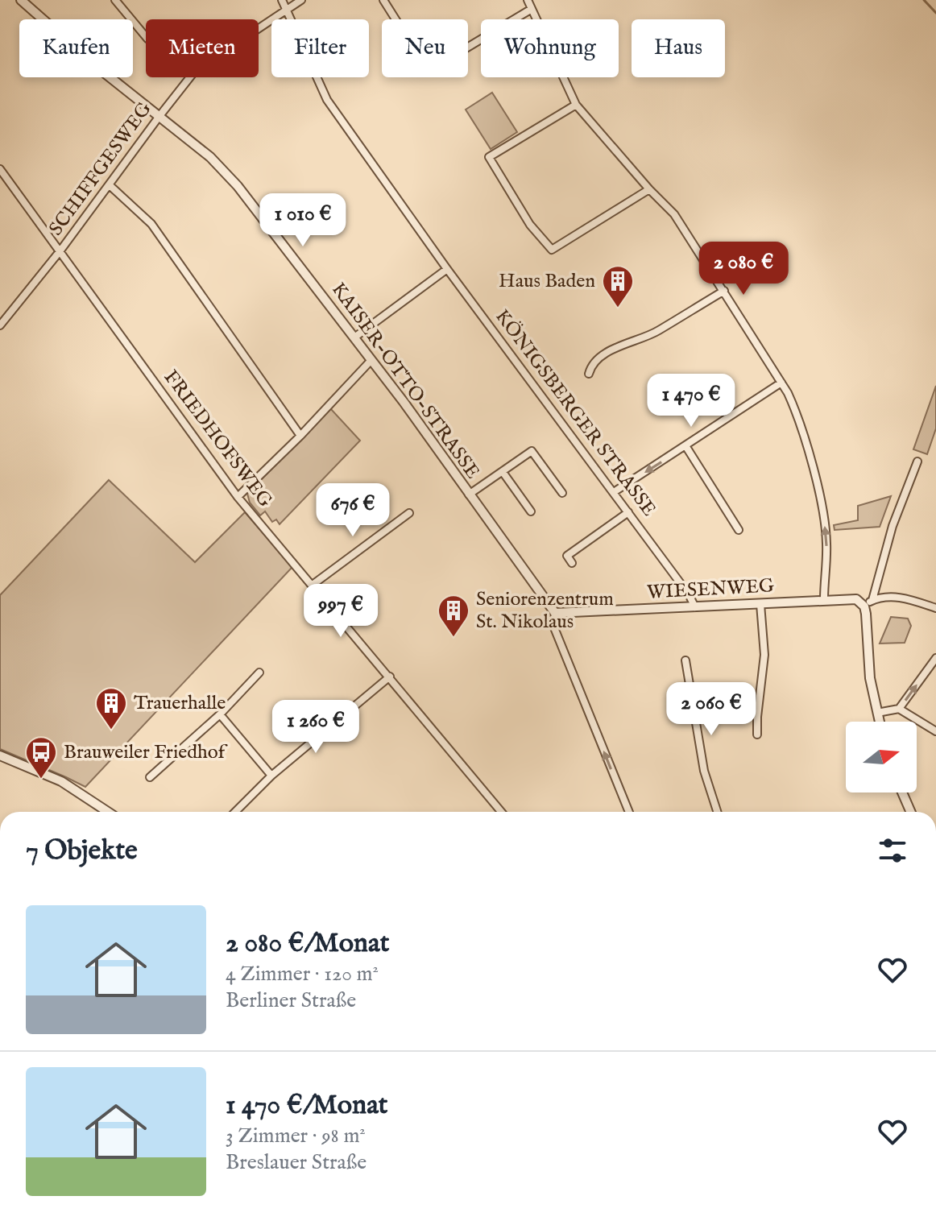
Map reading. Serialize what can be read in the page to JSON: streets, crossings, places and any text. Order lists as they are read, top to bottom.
{
  "streets": {
    "street": [
      "SCHIFFGESWEG",
      "KAISER-OTTO-STRASSE",
      "KÖNIGSBERGER STRASSE",
      "FRIEDHOFSWEG",
      "WIESENWEG"
    ]
  },
  "crossings": [
    ["SCHIFFGESWEG", "KAISER-OTTO-STRASSE"],
    ["SCHIFFGESWEG", "KÖNIGSBERGER STRASSE"],
    ["SCHIFFGESWEG", "FRIEDHOFSWEG"],
    ["KAISER-OTTO-STRASSE", "WIESENWEG"],
    ["KÖNIGSBERGER STRASSE", "WIESENWEG"]
  ],
  "places": {
    "building": ["Haus Baden", "Seniorenzentrum St. Nikolaus", "Trauerhalle"],
    "bus stop": ["Brauweiler Friedhof"]
  },
  "north": "right",
  "page": {
    "chip": [
      "Kaufen",
      "Mieten",
      "Filter",
      "Neu",
      "Wohnung",
      "Haus"
    ],
    "price": [
      "1 010 €",
      "2 080 €",
      "1 470 €",
      "676 €",
      "997 €",
      "2 060 €",
      "1 260 €"
    ],
    "heading": "7 Objekte",
    "list": [
      {
        "name": "2 080 €/Monat",
        "note": "4 Zimmer · 120 m² · Berliner Straße"
      },
      {
        "name": "1 470 €/Monat",
        "note": "3 Zimmer · 98 m² · Breslauer Straße"
      }
    ]
  }
}
